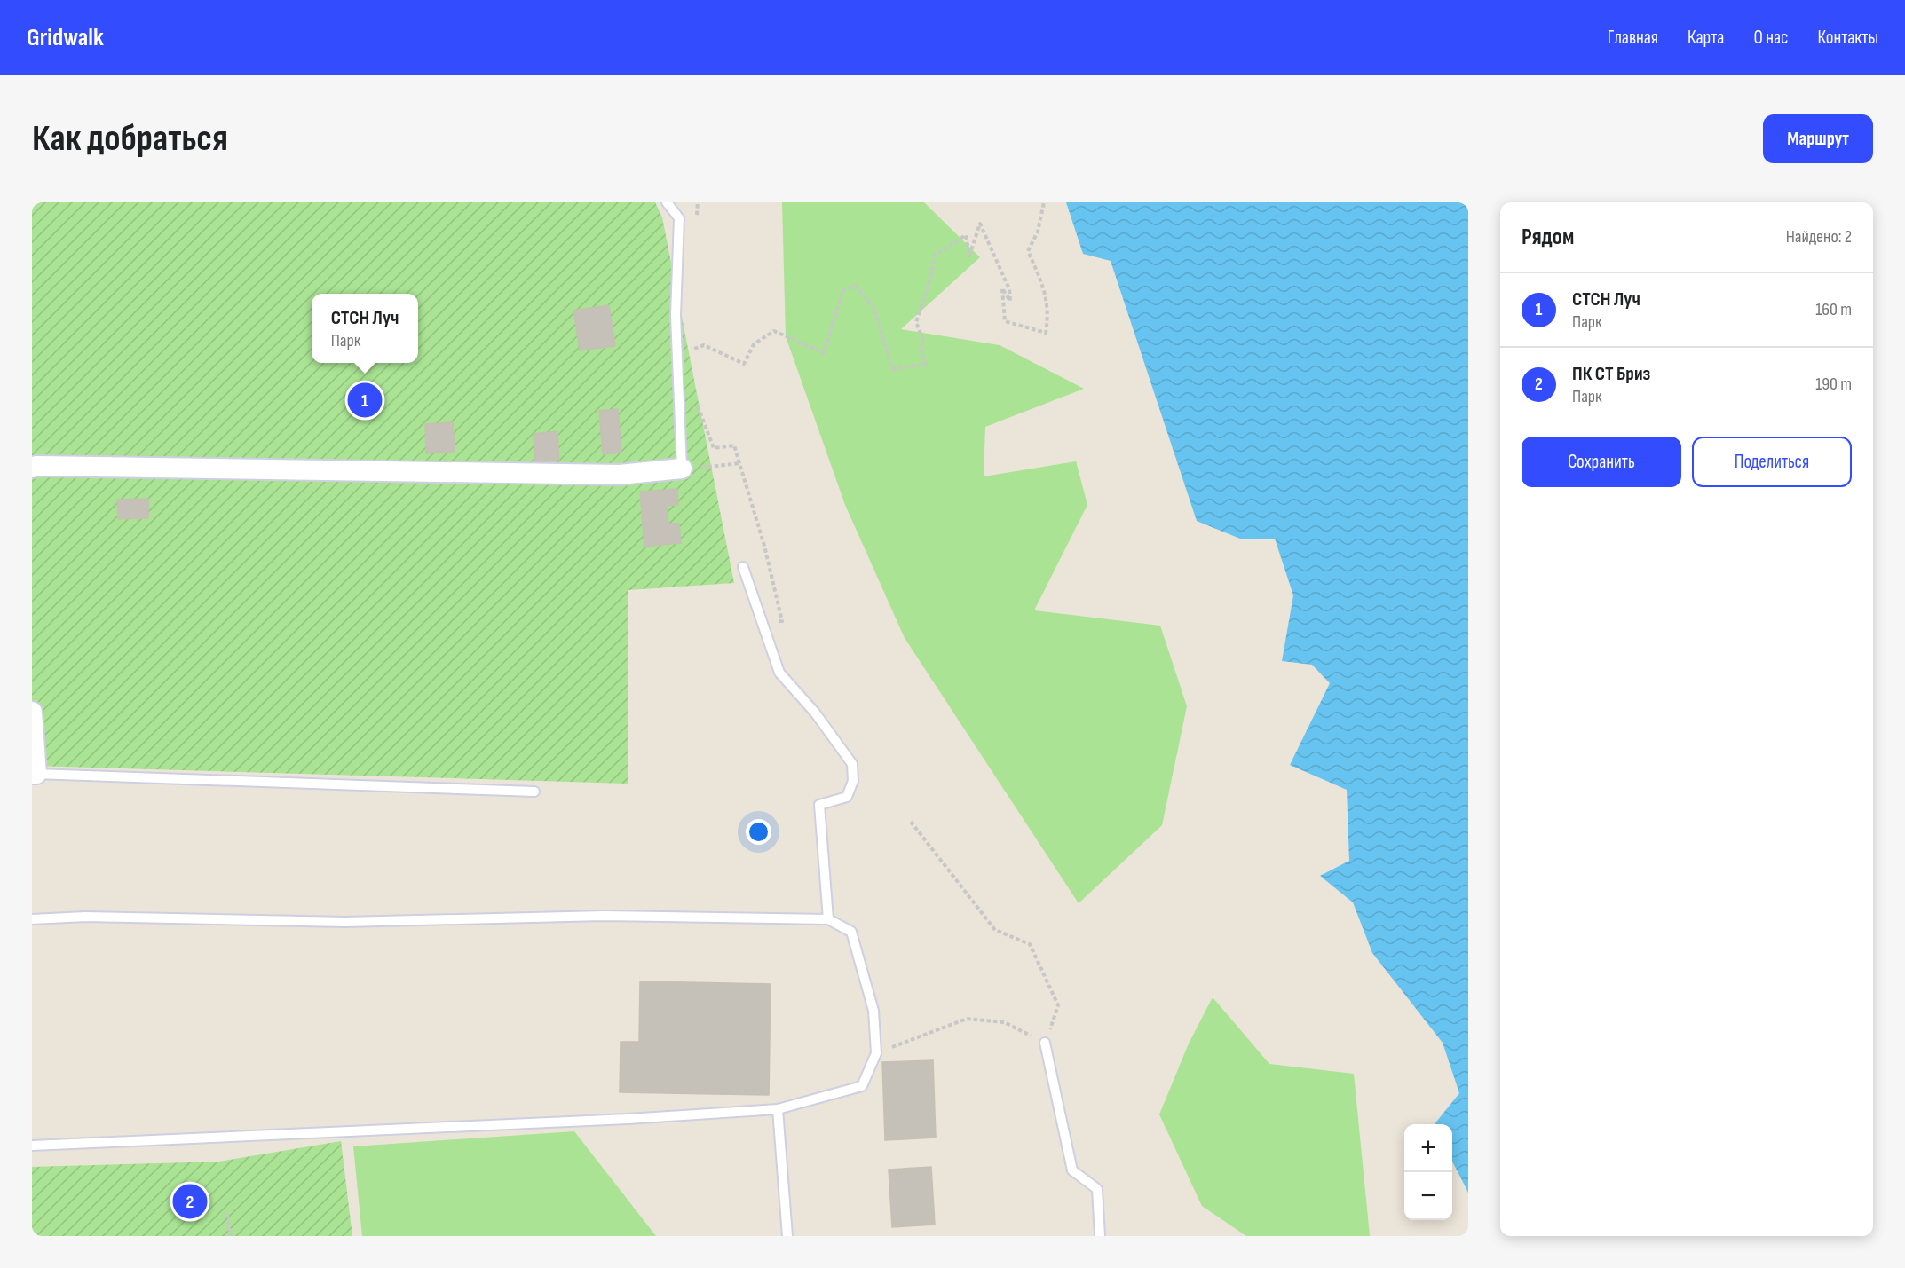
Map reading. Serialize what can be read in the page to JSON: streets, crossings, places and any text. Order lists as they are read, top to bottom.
{
  "page": {
    "header": "Gridwalk",
    "nav": [
      "Главная",
      "Карта",
      "О нас",
      "Контакты"
    ],
    "buttons": [
      "Маршрут",
      ["Сохранить", "Поделиться"]
    ],
    "title": "Как добраться",
    "heading": ["Рядом", "Найдено: 2"],
    "list": [
      {
        "mark": "1",
        "name": "СТСН Луч",
        "note": "Парк",
        "value": "160 m"
      },
      {
        "mark": "2",
        "name": "ПК СТ Бриз",
        "note": "Парк",
        "value": "190 m"
      }
    ],
    "popup": ["СТСН Луч", "Парк"],
    "pins": ["1", "2"],
    "map_buttons": ["+", "−"]
  }
}
